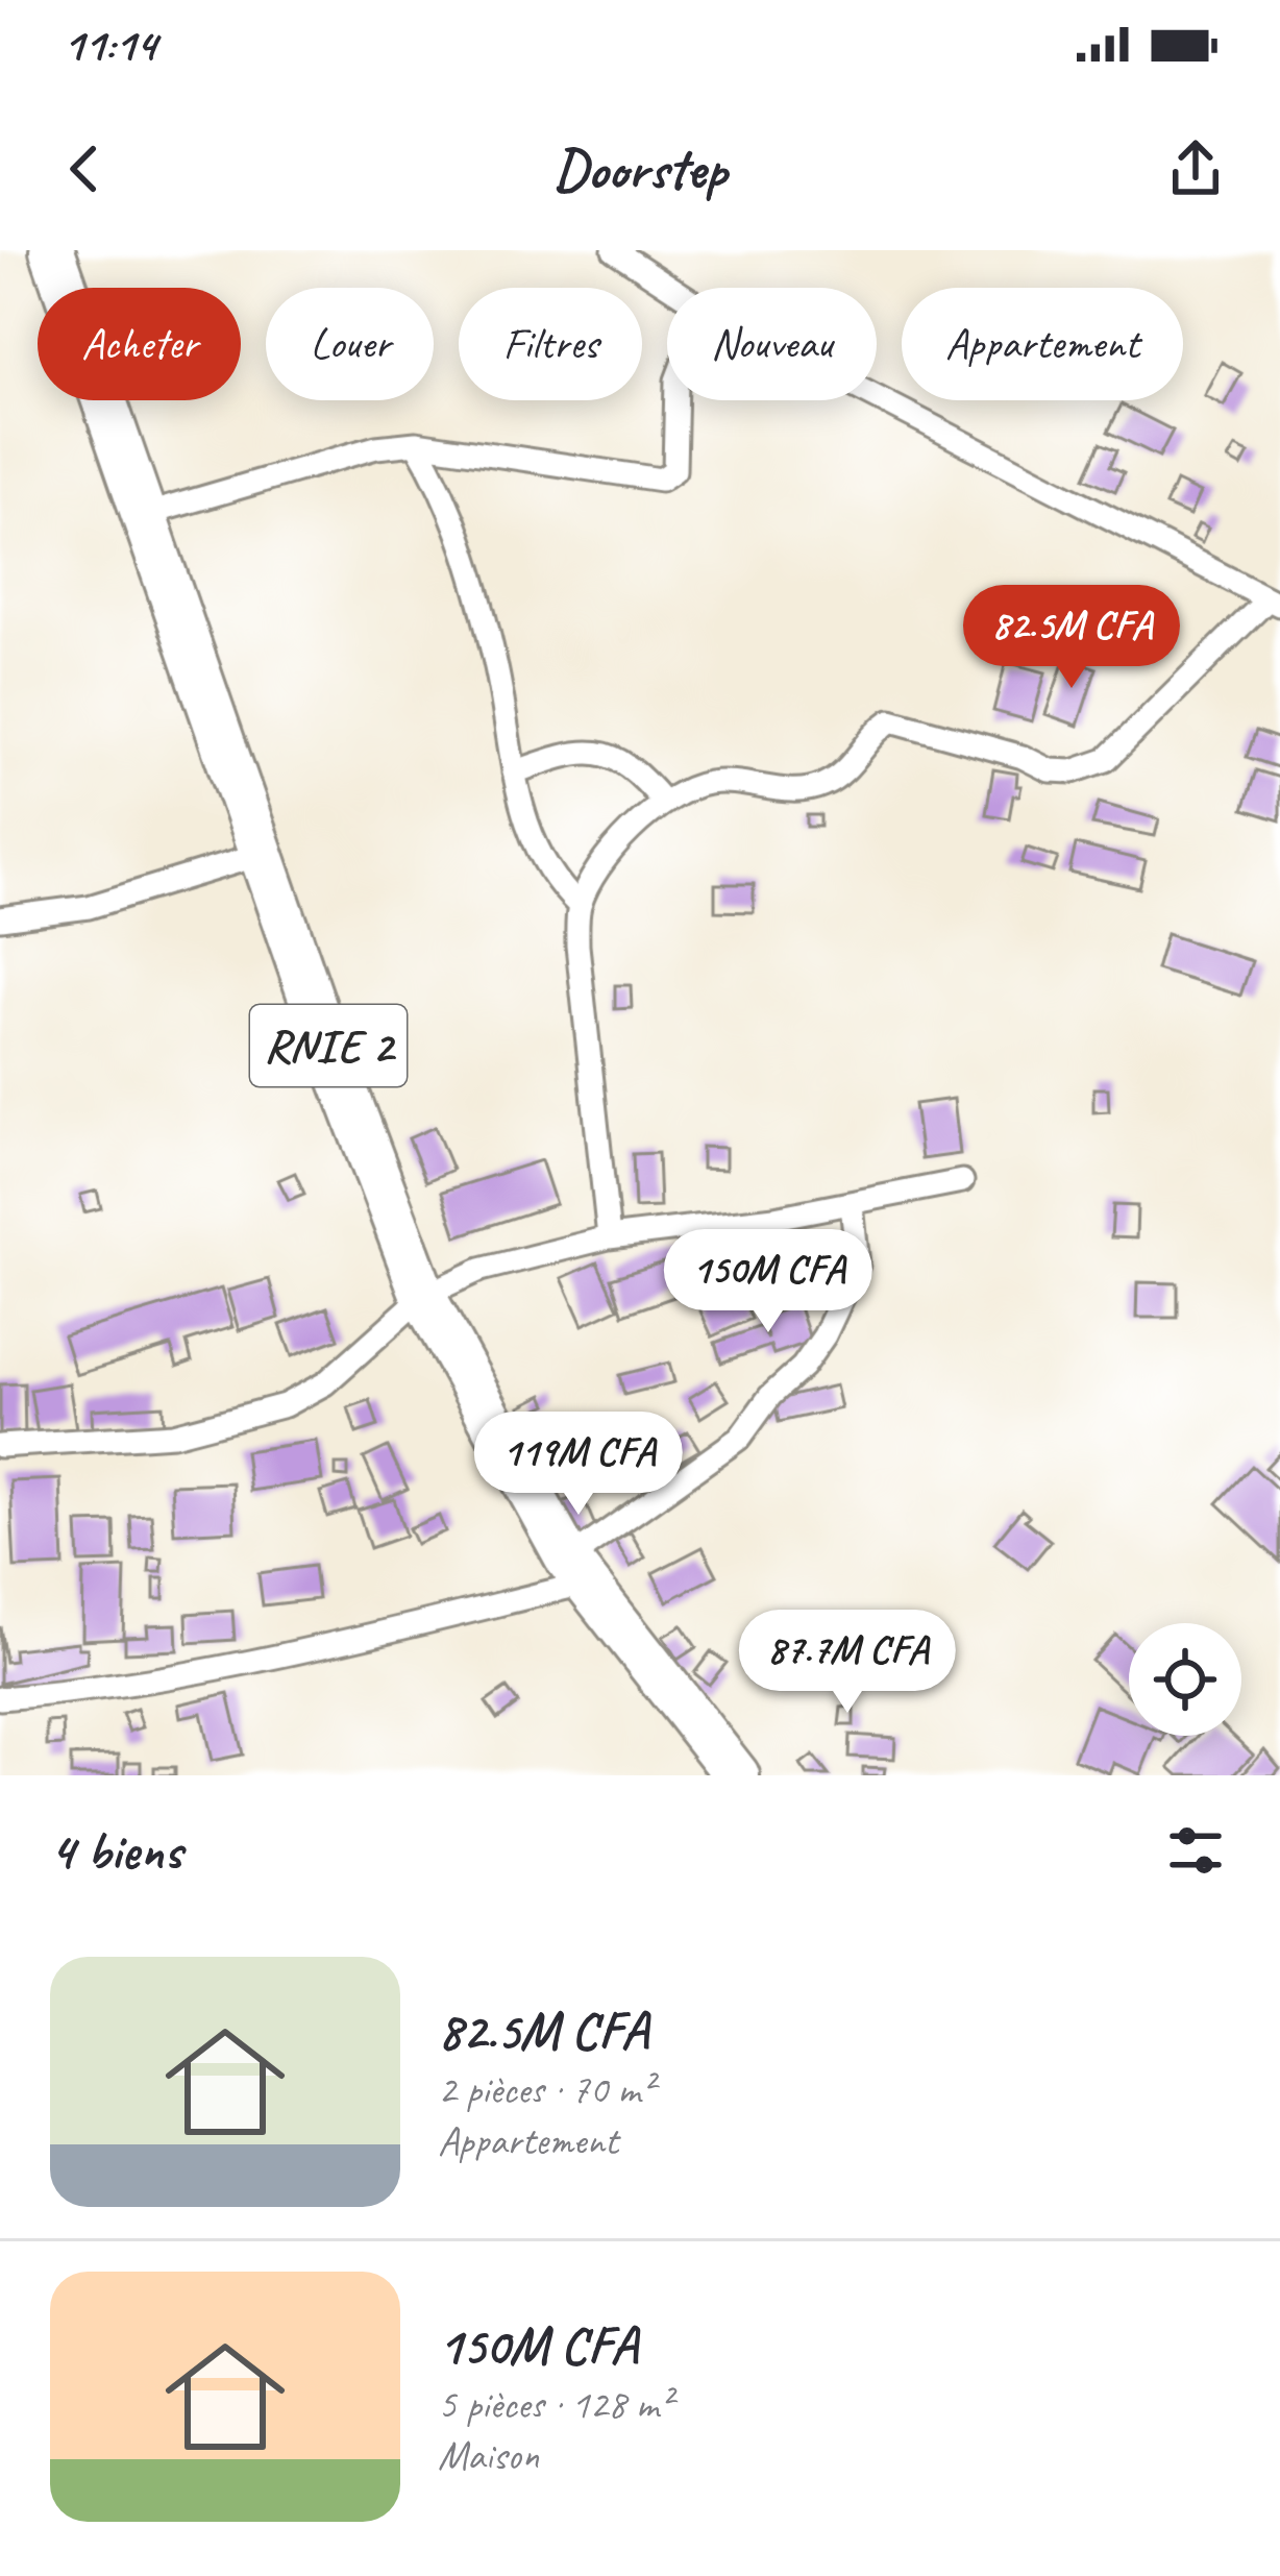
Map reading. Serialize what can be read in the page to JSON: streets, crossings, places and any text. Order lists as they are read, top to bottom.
{
  "streets": {
    "highway": ["RNIE 2"]
  },
  "page": {
    "status": "11:14",
    "header": "Doorstep",
    "chip": [
      "Acheter",
      "Louer",
      "Filtres",
      "Nouveau",
      "Appartement"
    ],
    "price": [
      "82.5M CFA",
      "150M CFA",
      "119M CFA",
      "87.7M CFA"
    ],
    "heading": "4 biens",
    "list": [
      {
        "name": "82.5M CFA",
        "note": "2 pièces · 70 m² · Appartement"
      },
      {
        "name": "150M CFA",
        "note": "5 pièces · 128 m² · Maison"
      }
    ]
  }
}
